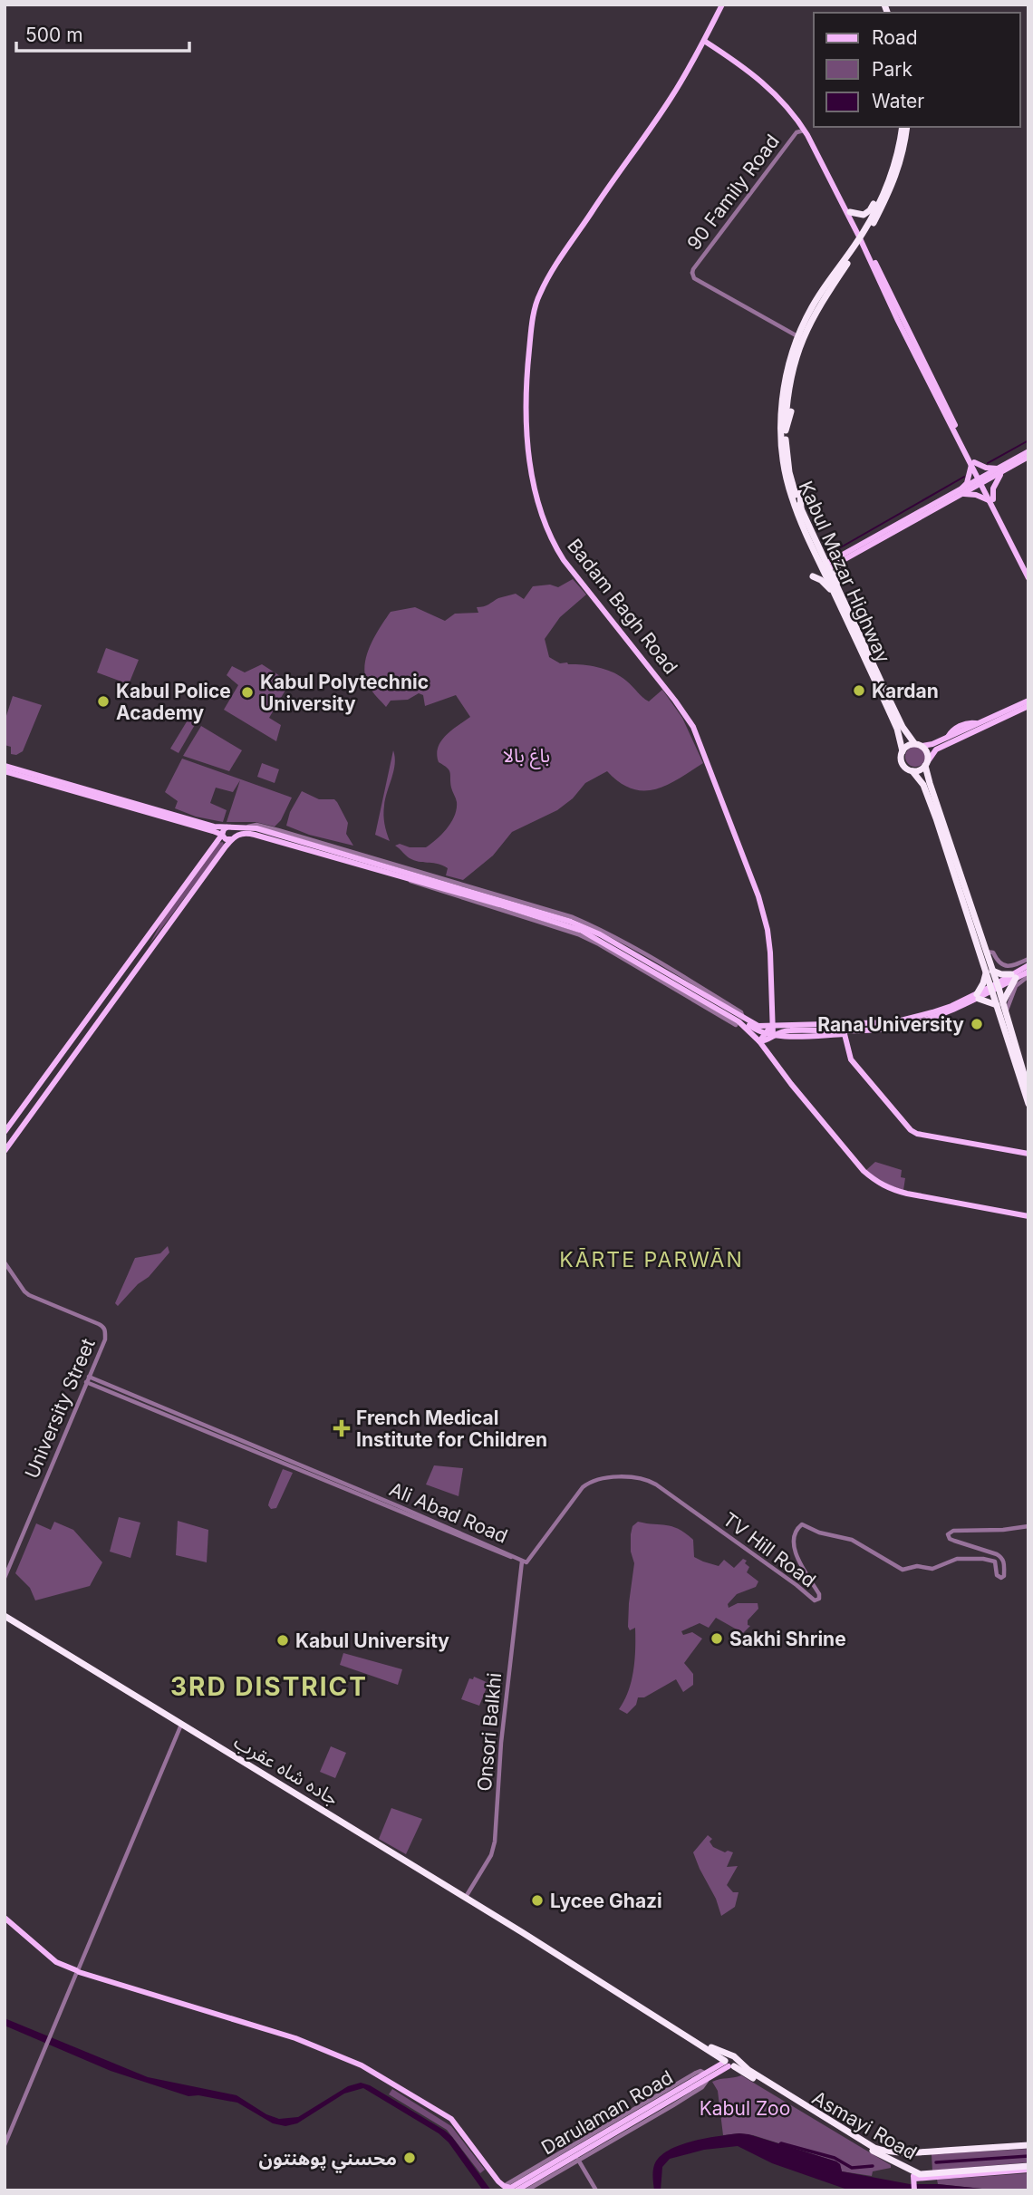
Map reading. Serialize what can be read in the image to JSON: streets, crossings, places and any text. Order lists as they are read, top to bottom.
{
  "streets": {
    "highway": ["Kabul Mazar Highway", "جاده شاه عقرب", "Asmayi Road"],
    "main road": ["Badam Bagh Road", "Darulaman Road"],
    "street": [
      "90 Family Road",
      "University Street",
      "Ali Abad Road",
      "TV Hill Road",
      "Onsori Balkhi"
    ]
  },
  "crossings": [
    ["90 Family Road", "Kabul Mazar Highway"],
    ["University Street", "Ali Abad Road"],
    ["Ali Abad Road", "TV Hill Road"],
    ["Ali Abad Road", "Onsori Balkhi"],
    ["TV Hill Road", "Onsori Balkhi"],
    ["Onsori Balkhi", "جاده شاه عقرب"],
    ["Darulaman Road", "Asmayi Road"]
  ],
  "districts": ["KĀRTE PARWĀN", "3RD DISTRICT"],
  "parks": ["باغ بالا", "Kabul Zoo"],
  "places": {
    "other": [
      "Kardan",
      "Kabul Polytechnic University",
      "Kabul Police Academy",
      "Rana University",
      "Sakhi Shrine",
      "Kabul University",
      "Lycee Ghazi",
      "محسني پوهنتون"
    ],
    "health": ["French Medical Institute for Children"]
  },
  "legend": ["Road", "Park", "Water"],
  "scale_bar": "500 m"
}
